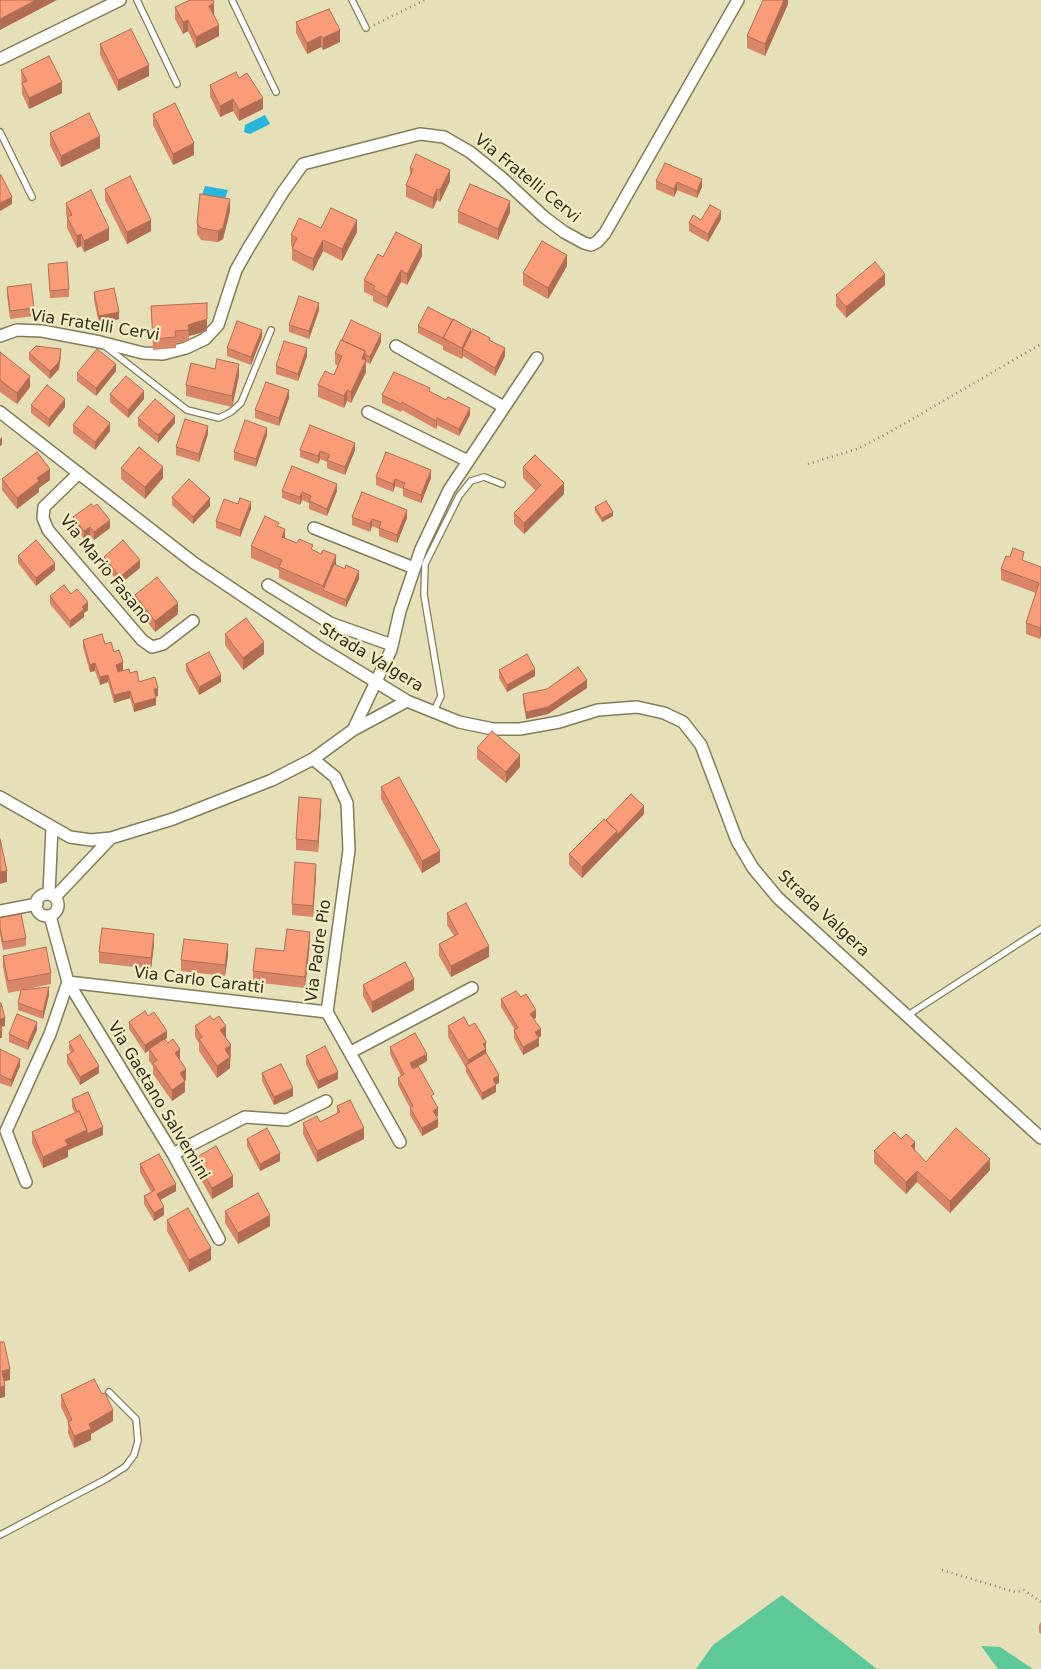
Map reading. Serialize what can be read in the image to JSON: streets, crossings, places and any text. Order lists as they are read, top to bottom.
{
  "streets": {
    "street": [
      "Via Fratelli Cervi",
      "Via Mario Fasano",
      "Strada Valgera",
      "Via Padre Pio",
      "Via Carlo Caratti",
      "Via Gaetano Salvemini"
    ]
  },
  "crossings": [
    ["Via Mario Fasano", "Strada Valgera"],
    ["Via Padre Pio", "Via Carlo Caratti"],
    ["Via Carlo Caratti", "Via Gaetano Salvemini"]
  ]
}
